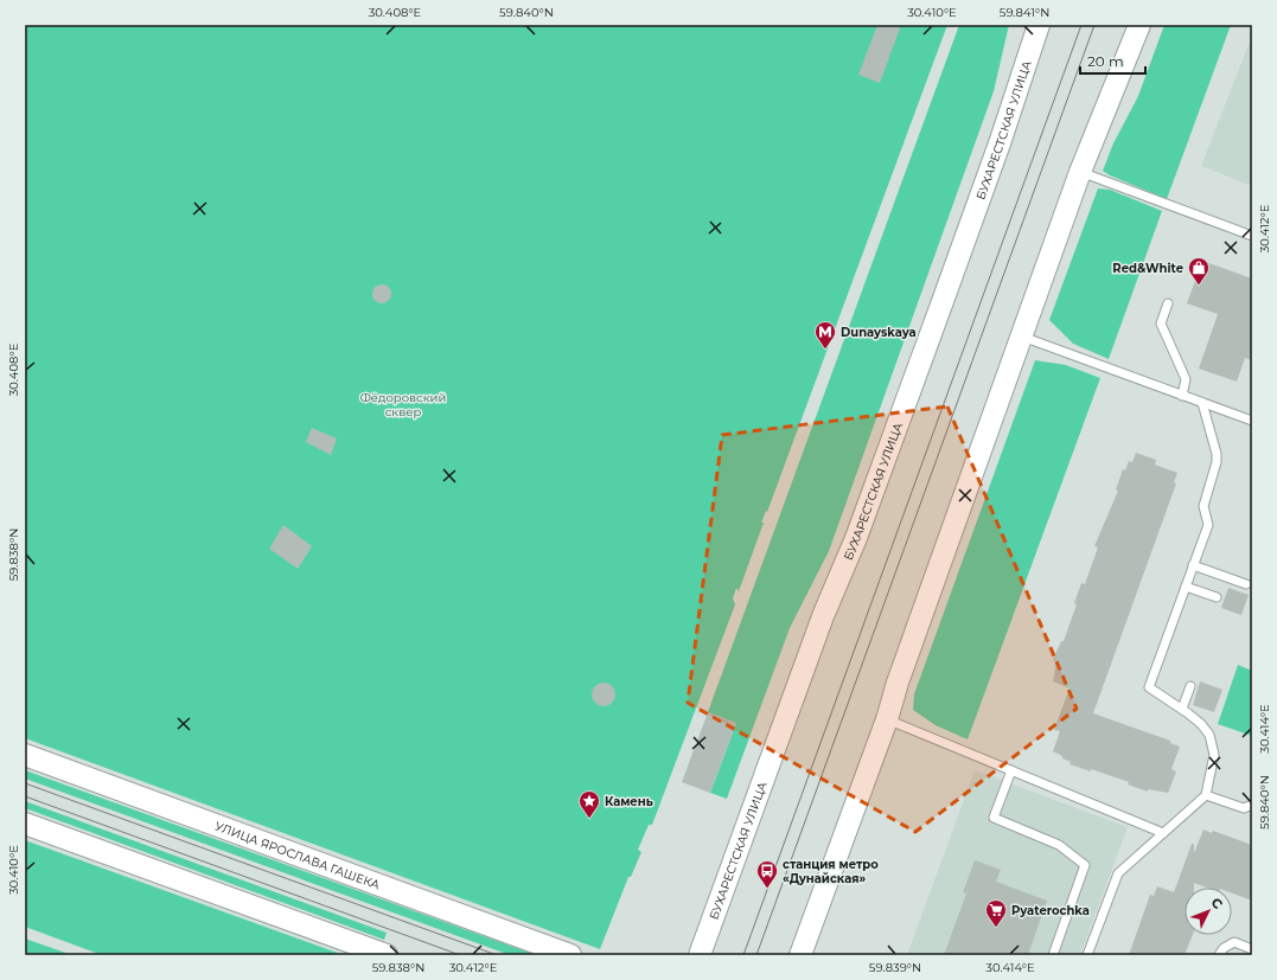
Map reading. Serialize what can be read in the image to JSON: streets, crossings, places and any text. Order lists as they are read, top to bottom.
{
  "streets": {
    "street": ["БУХАРЕСТСКАЯ УЛИЦА", "УЛИЦА ЯРОСЛАВА ГАШЕКА"]
  },
  "parks": ["Фёдоровский сквер"],
  "places": {
    "shop": ["Red&White"],
    "metro station": ["Dunayskaya"],
    "place": ["Камень"],
    "bus stop": ["станция метро «Дунайская»"],
    "supermarket": ["Pyaterochka"]
  },
  "scale_bar": "20 m",
  "north": "top right",
  "coordinates": [
    "30.408°E",
    "59.840°N",
    "30.410°E",
    "59.841°N",
    "30.412°E",
    "59.838°N",
    "30.414°E",
    "59.839°N"
  ]
}
